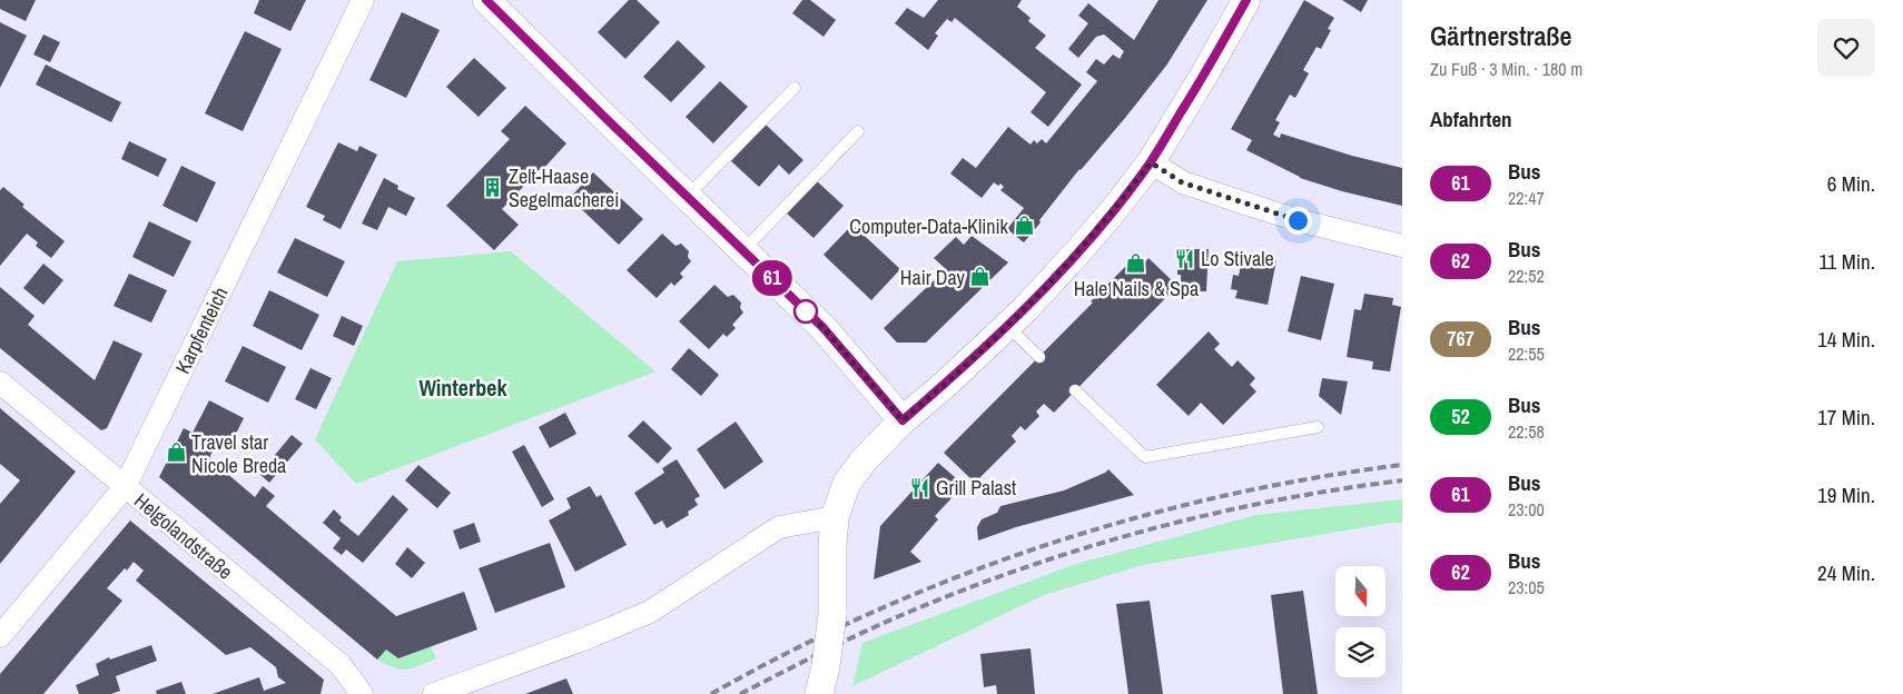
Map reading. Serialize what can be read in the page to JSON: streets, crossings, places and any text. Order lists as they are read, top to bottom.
{
  "streets": {
    "street": ["Karpfenteich", "Helgolandstraße"]
  },
  "crossings": [
    ["Karpfenteich", "Helgolandstraße"]
  ],
  "districts": ["Winterbek"],
  "places": {
    "building": ["Zelt-Haase Segelmacherei"],
    "shop": [
      "Computer-Data-Klinik",
      "Hale Nails & Spa",
      "Hair Day",
      "Travel star Nicole Breda"
    ],
    "restaurant": ["Lo Stivale", "Grill Palast"]
  },
  "lines": ["bus line 61"],
  "north": "bottom",
  "page": {
    "on_map": "61",
    "heading": [
      ["Gärtnerstraße", "Zu Fuß · 3 Min. · 180 m"],
      "Abfahrten"
    ],
    "list": [
      {
        "mark": "61",
        "name": "Bus",
        "note": "22:47",
        "value": "6 Min."
      },
      {
        "mark": "62",
        "name": "Bus",
        "note": "22:52",
        "value": "11 Min."
      },
      {
        "mark": "767",
        "name": "Bus",
        "note": "22:55",
        "value": "14 Min."
      },
      {
        "mark": "52",
        "name": "Bus",
        "note": "22:58",
        "value": "17 Min."
      },
      {
        "mark": "61",
        "name": "Bus",
        "note": "23:00",
        "value": "19 Min."
      },
      {
        "mark": "62",
        "name": "Bus",
        "note": "23:05",
        "value": "24 Min."
      }
    ]
  }
}
